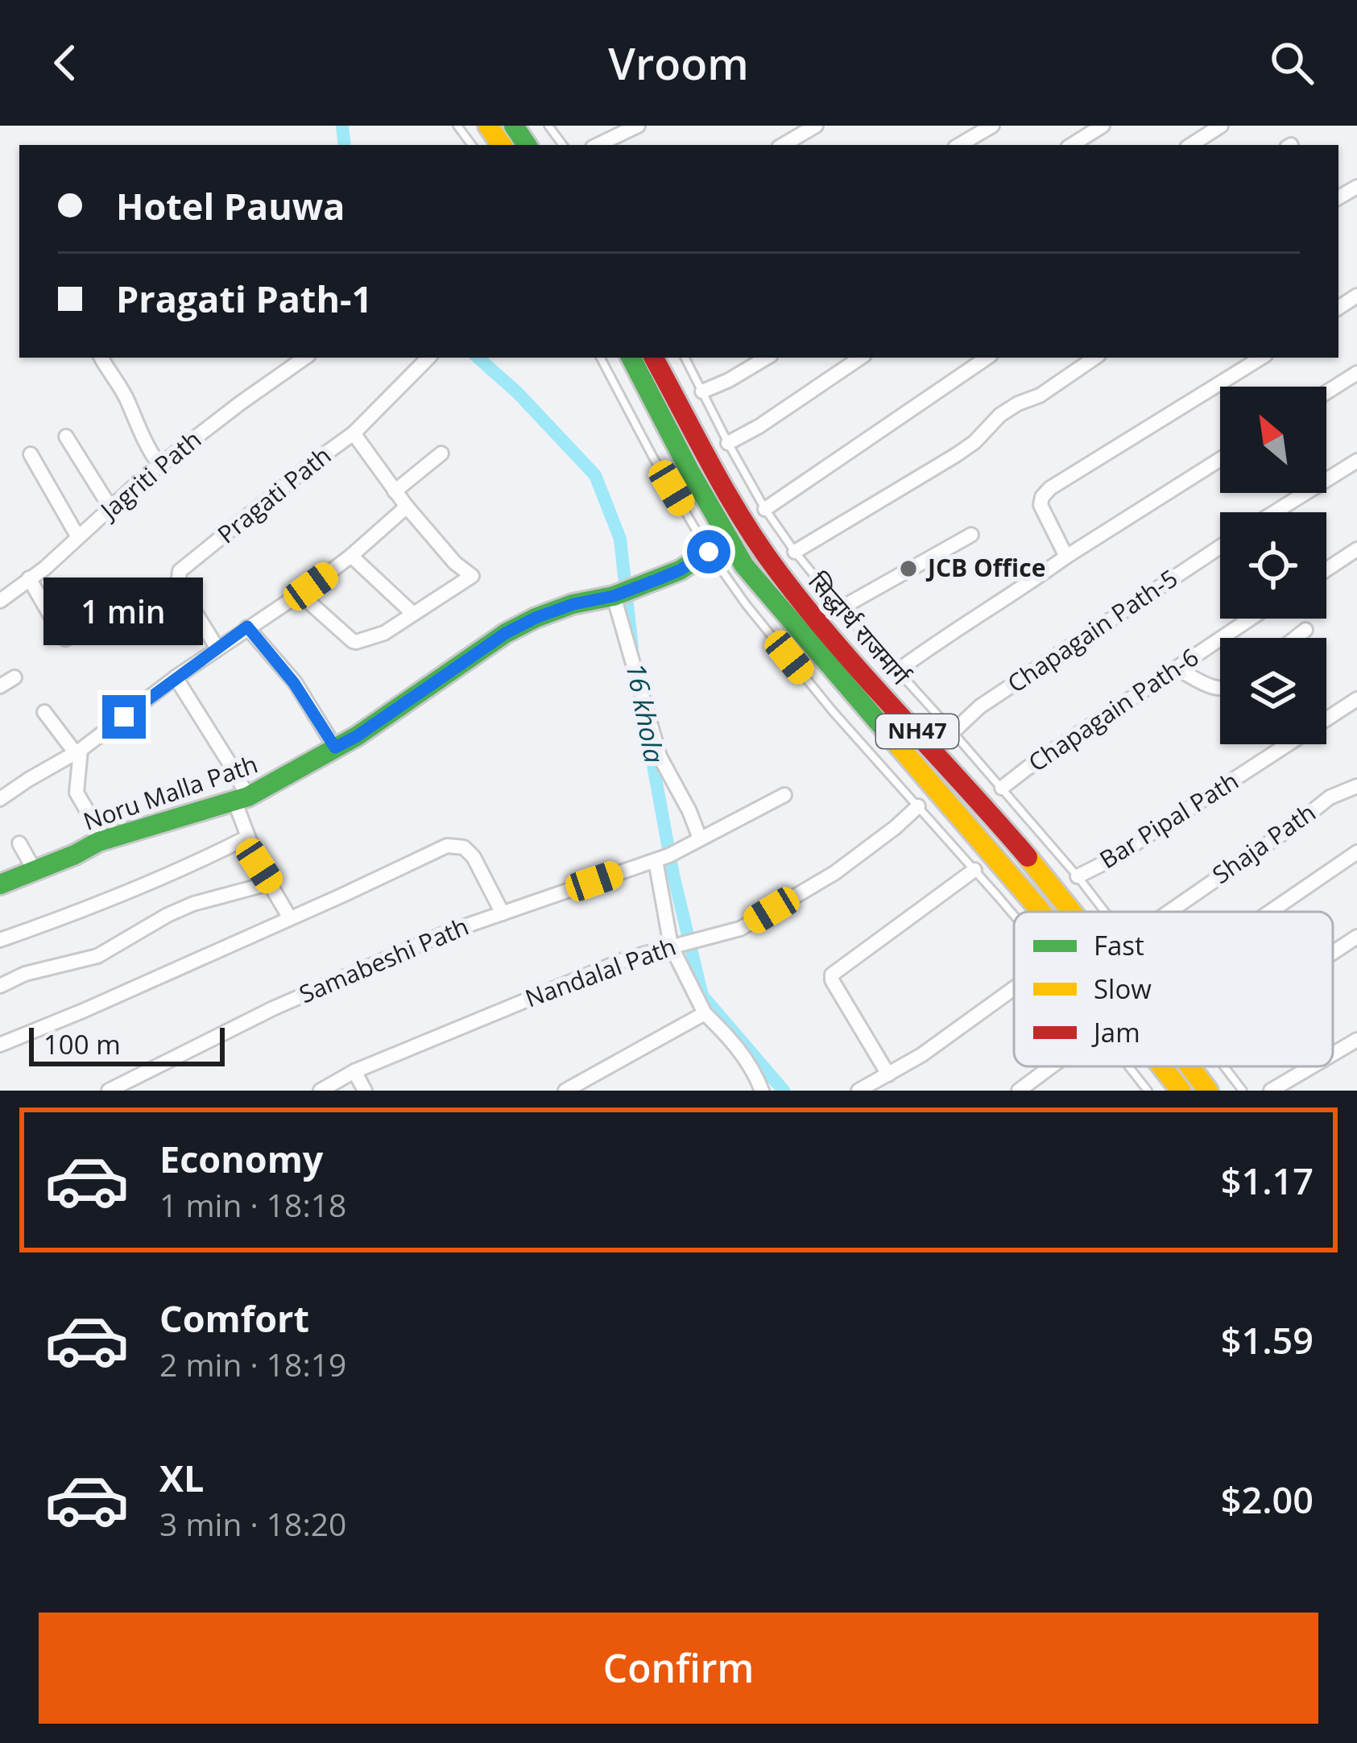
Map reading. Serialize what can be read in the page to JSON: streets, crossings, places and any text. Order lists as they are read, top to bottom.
{
  "streets": {
    "main road": ["सिद्धार्थ राजमार्ग", "NH47", "Noru Malla Path"],
    "street": [
      "Jagriti Path",
      "Pragati Path",
      "Chapagain Path-5",
      "Chapagain Path-6",
      "Bar Pipal Path",
      "Shaja Path",
      "Samabeshi Path",
      "Nandalal Path"
    ]
  },
  "water": ["16 khola"],
  "places": ["JCB Office"],
  "legend": ["Fast", "Slow", "Jam"],
  "scale_bar": "100 m",
  "north": "top left",
  "page": {
    "header": "Vroom",
    "banner": ["Hotel Pauwa", "Pragati Path-1"],
    "bubble": "1 min",
    "scale": "100 m",
    "list": [
      {
        "name": "Economy",
        "note": "1 min · 18:18",
        "value": "$1.17"
      },
      {
        "name": "Comfort",
        "note": "2 min · 18:19",
        "value": "$1.59"
      },
      {
        "name": "XL",
        "note": "3 min · 18:20",
        "value": "$2.00"
      }
    ],
    "buttons": "Confirm"
  }
}
